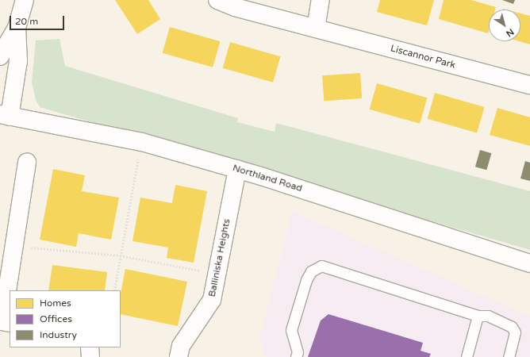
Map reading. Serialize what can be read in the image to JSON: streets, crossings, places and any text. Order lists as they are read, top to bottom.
{
  "streets": {
    "street": ["Liscannor Park", "Northland Road", "Balliniska Heights"]
  },
  "crossings": [
    ["Northland Road", "Balliniska Heights"]
  ],
  "legend": ["Homes", "Offices", "Industry"],
  "scale_bar": "20 m",
  "north": "bottom right"
}
